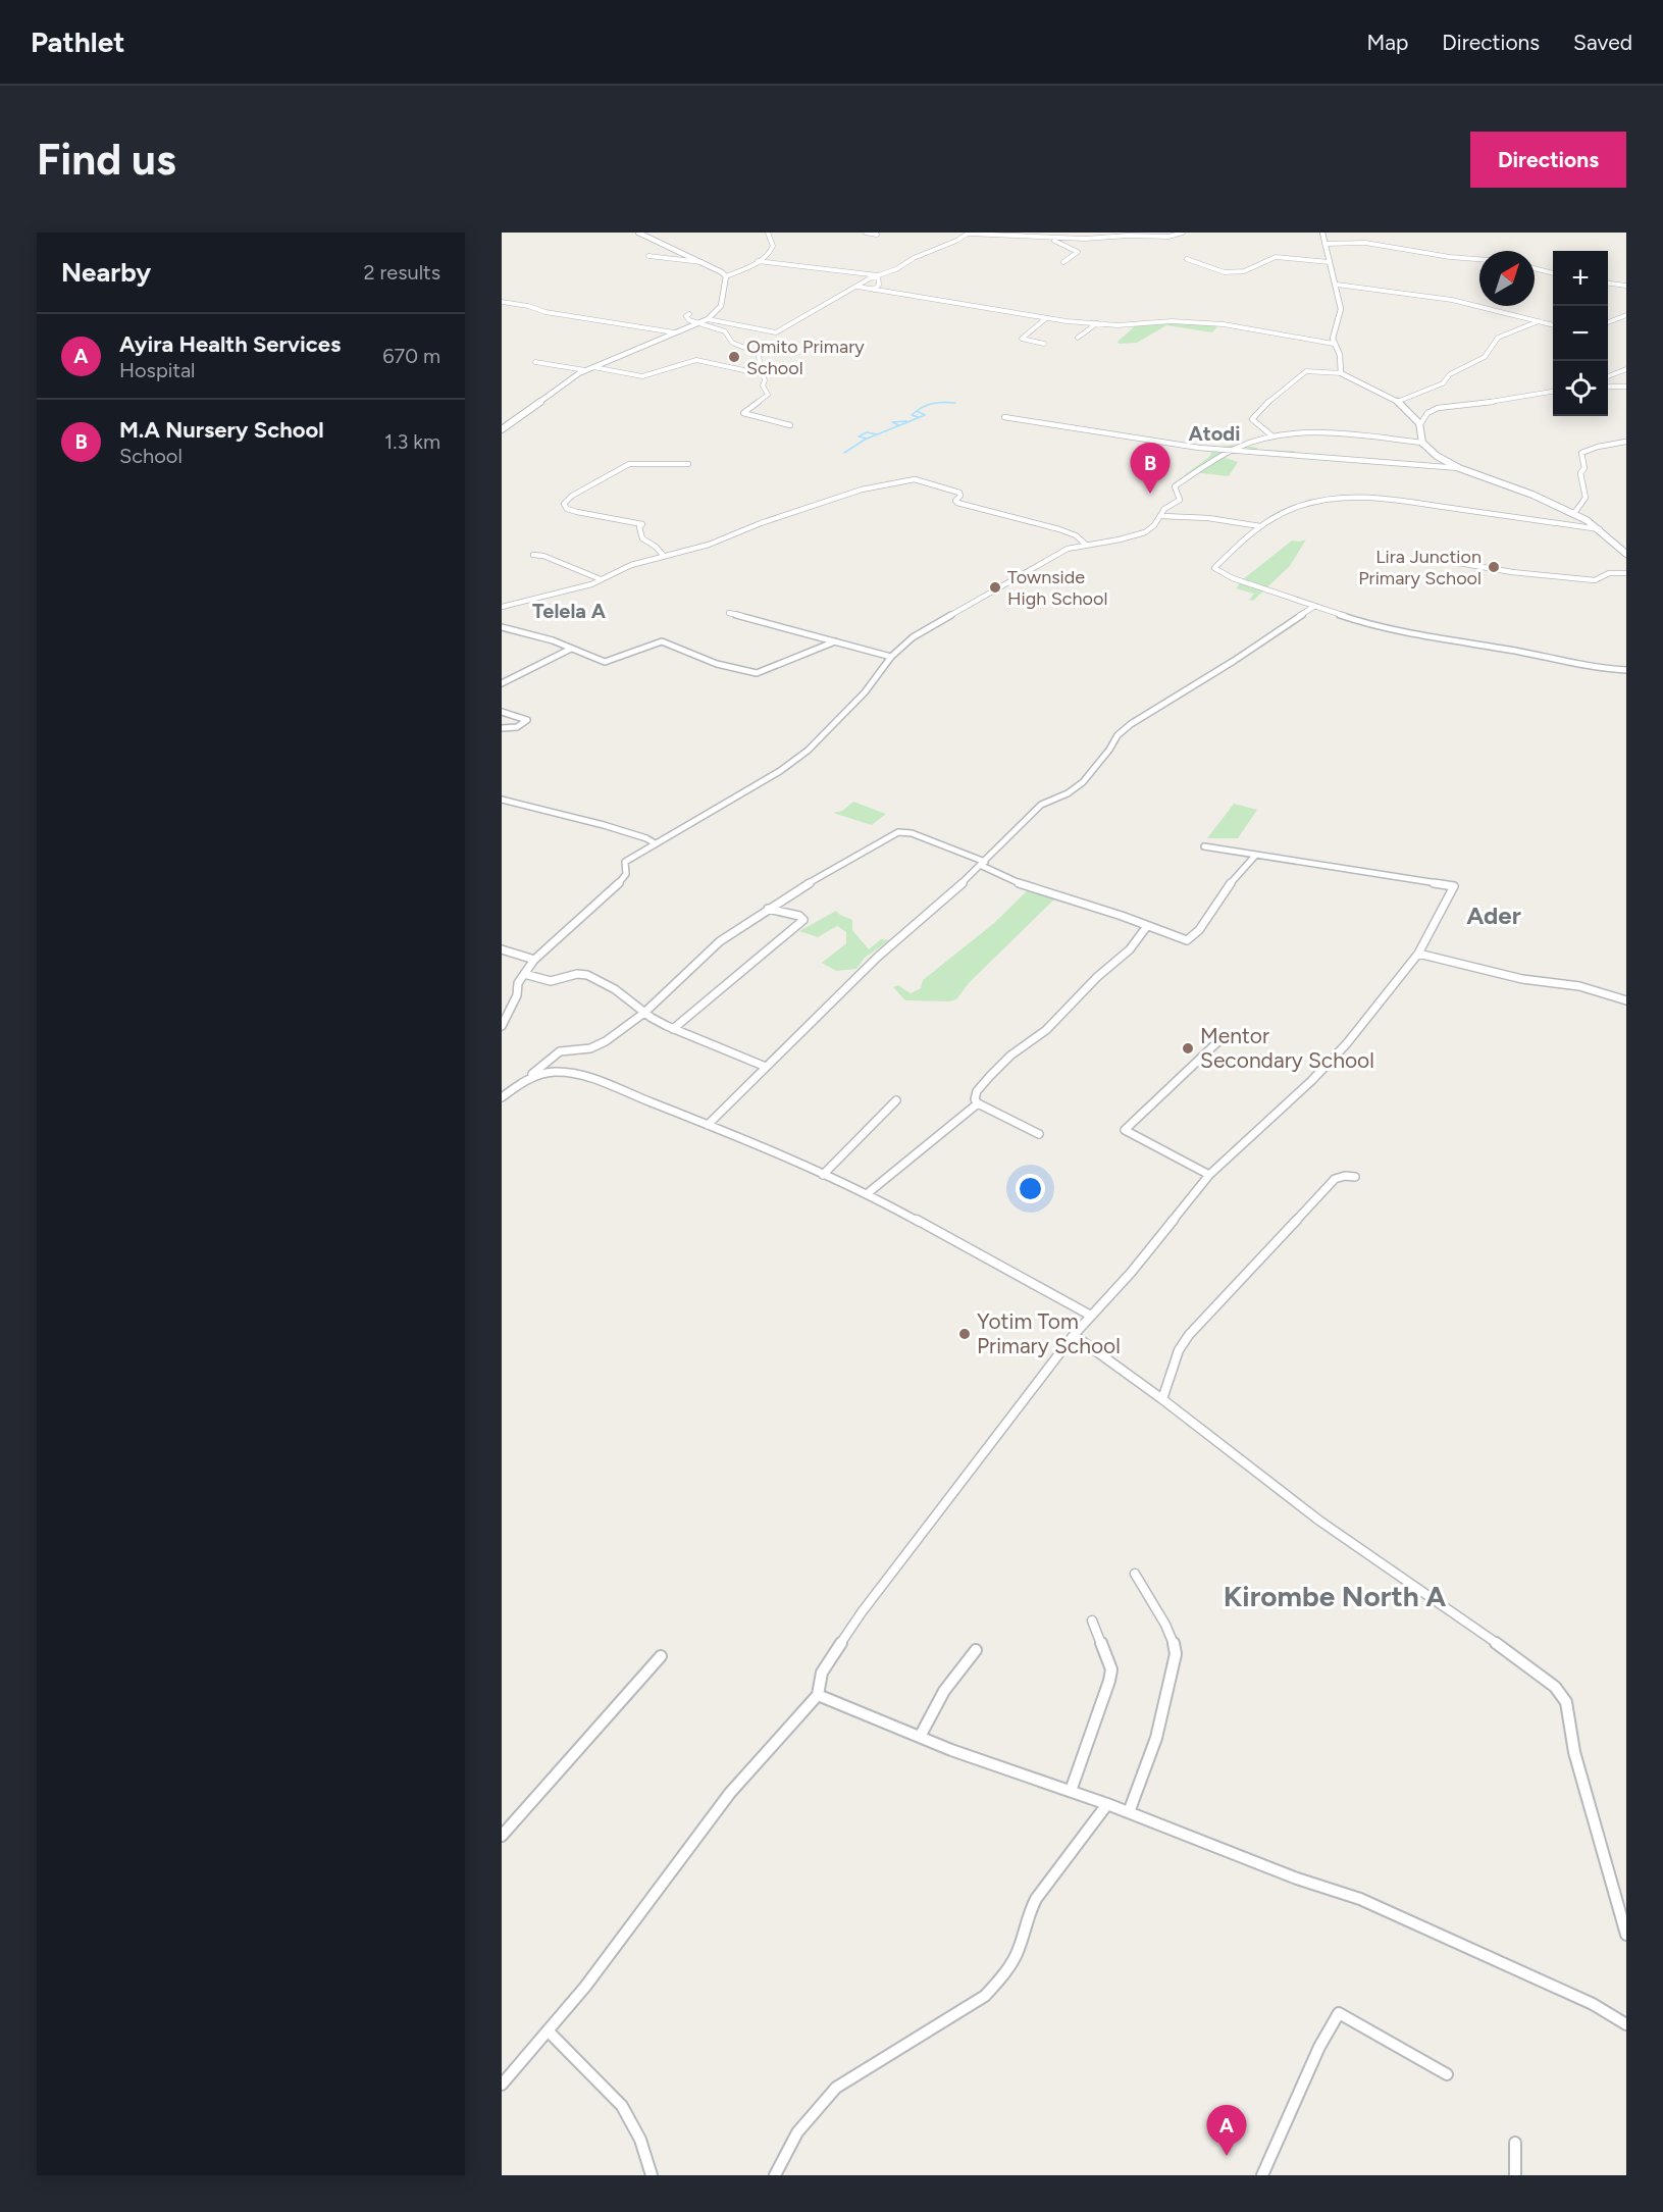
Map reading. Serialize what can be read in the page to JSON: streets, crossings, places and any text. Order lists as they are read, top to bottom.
{
  "districts": [
    "Atodi",
    "Telela A",
    "Ader",
    "Kirombe North A"
  ],
  "places": [
    "Omito Primary School",
    "Lira Junction Primary School",
    "Townside High School",
    "Mentor Secondary School",
    "Yotim Tom Primary School"
  ],
  "north": "top right",
  "page": {
    "header": "Pathlet",
    "nav": ["Map", "Directions", "Saved"],
    "buttons": "Directions",
    "title": "Find us",
    "heading": ["Nearby", "2 results"],
    "map_buttons": ["+", "−"],
    "list": [
      {
        "mark": "A",
        "name": "Ayira Health Services",
        "note": "Hospital",
        "value": "670 m"
      },
      {
        "mark": "B",
        "name": "M.A Nursery School",
        "note": "School",
        "value": "1.3 km"
      }
    ],
    "pins": ["B", "A"]
  }
}
